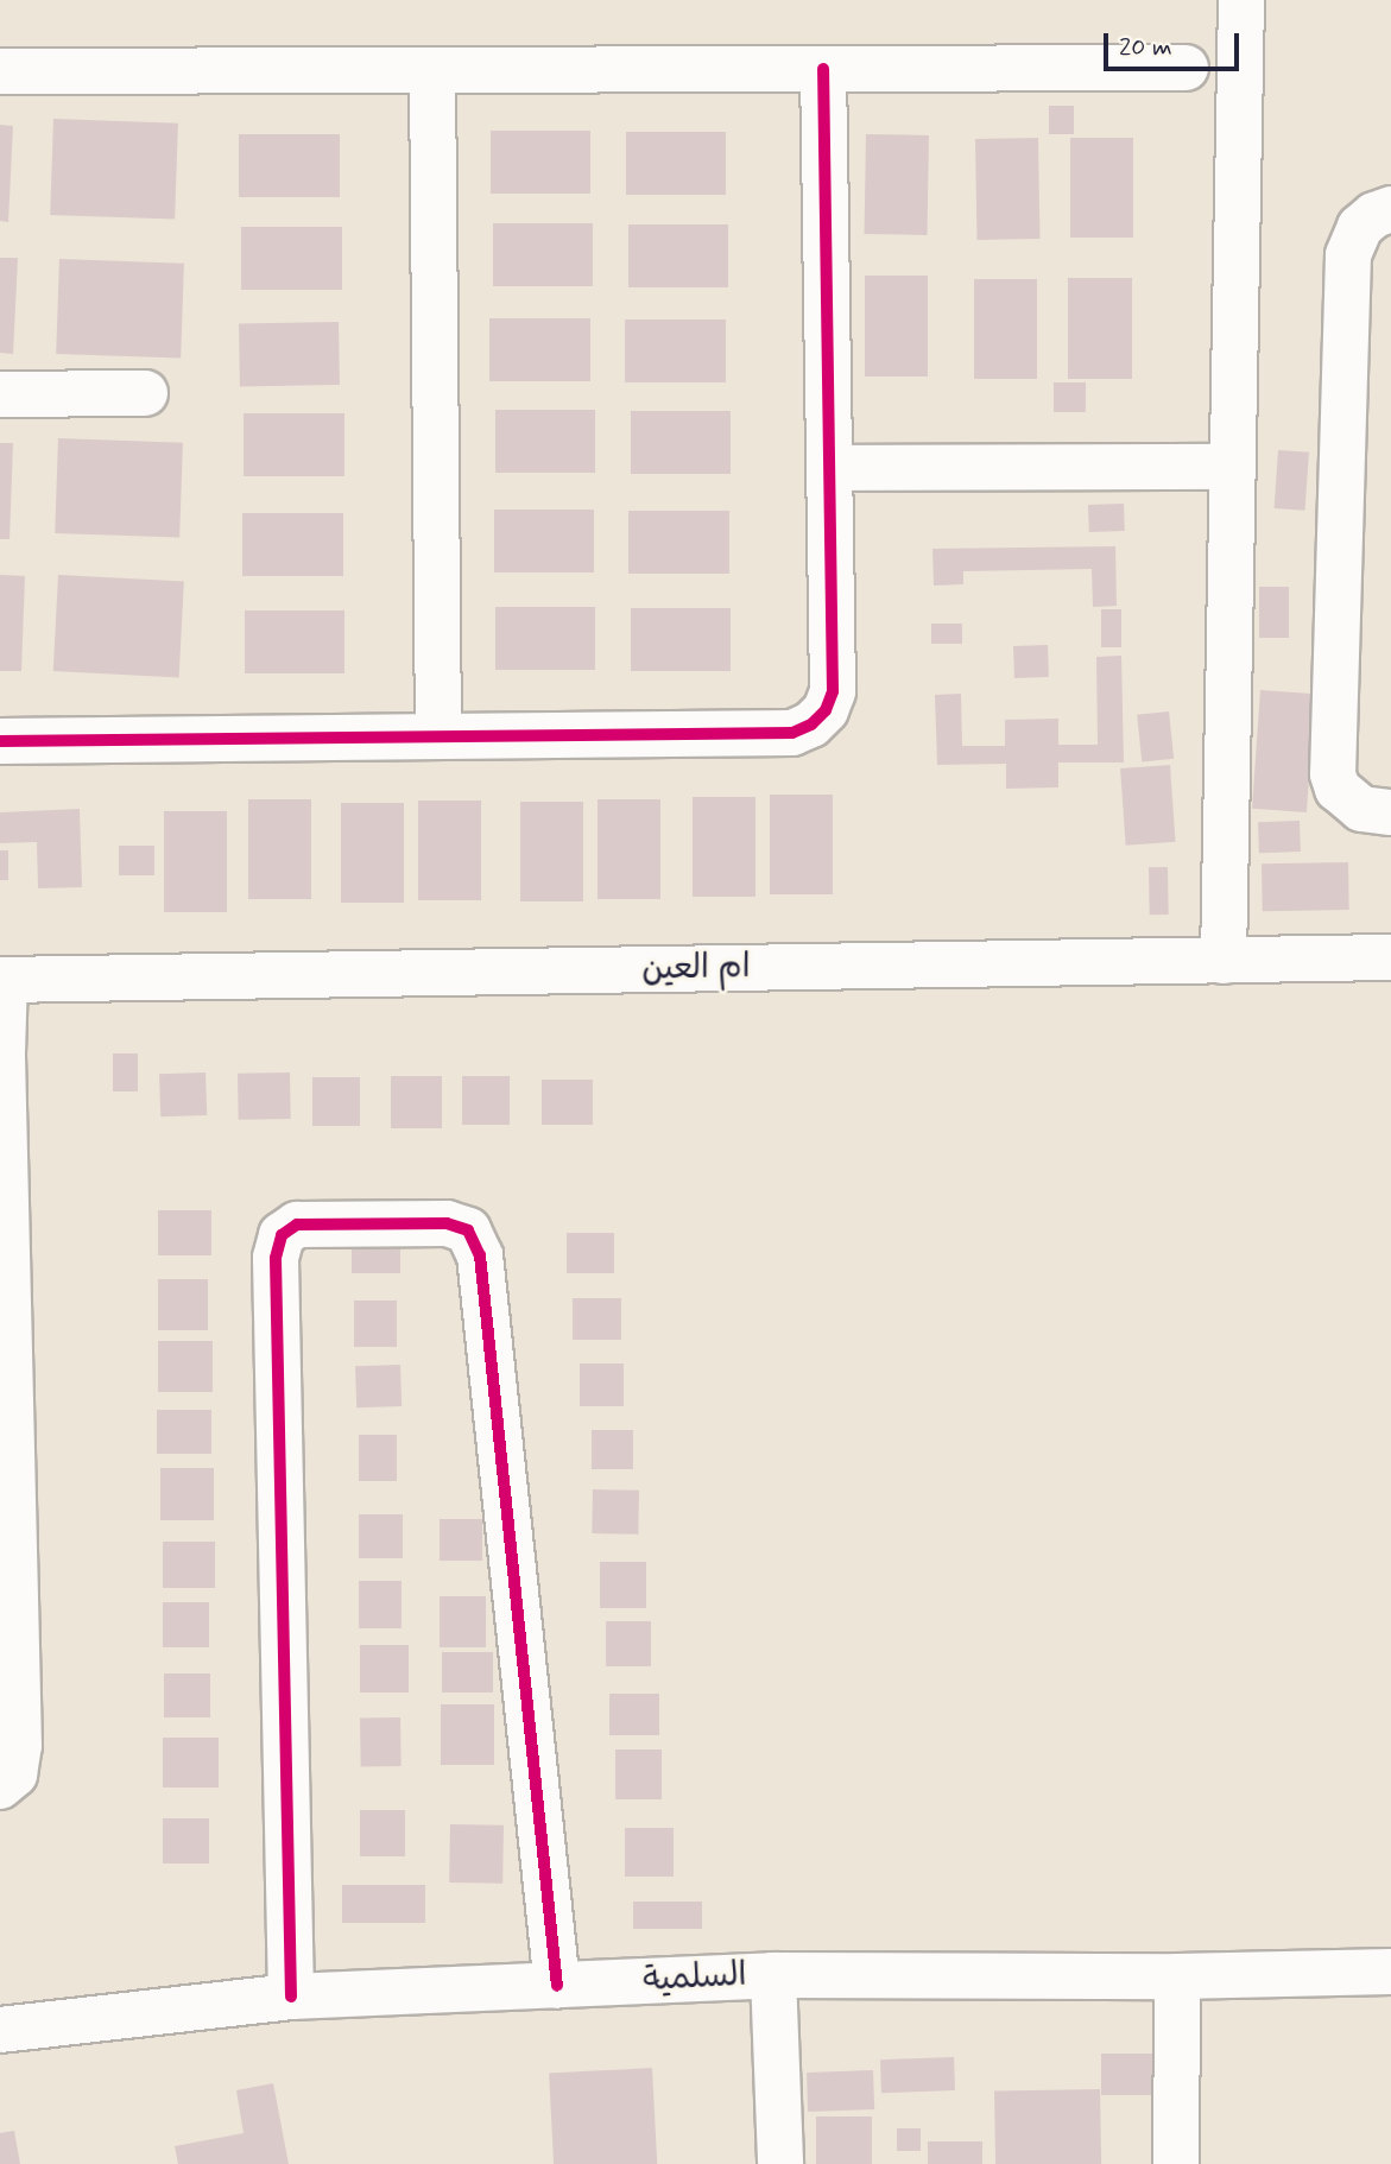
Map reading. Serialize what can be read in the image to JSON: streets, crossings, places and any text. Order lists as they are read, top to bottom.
{
  "streets": {
    "street": ["ام العين", "السلمية"]
  },
  "scale_bar": "20 m"
}
